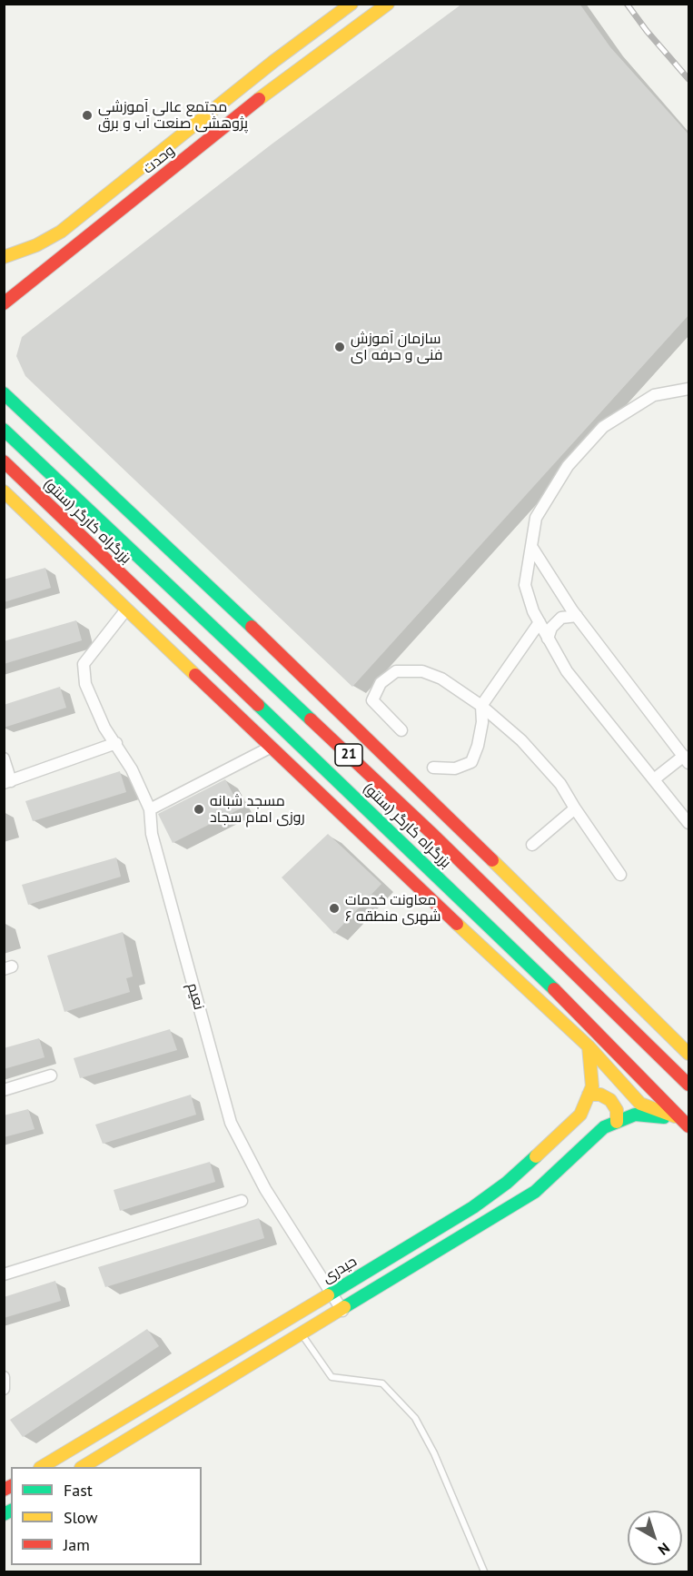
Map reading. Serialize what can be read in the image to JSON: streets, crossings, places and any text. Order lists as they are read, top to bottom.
{
  "streets": {
    "main road": [
      "وحدت",
      "بزرگراه کارگر (سنتو)",
      "21",
      "حیدری"
    ],
    "street": ["نعیم"]
  },
  "crossings": [
    ["نعیم", "حیدری"]
  ],
  "places": [
    "مجتمع عالی آموزشی پژوهشی صنعت آب و برق",
    "سازمان آموزش فنی و حرفه ای",
    "مسجد شبانه روزی امام سجاد",
    "معاونت خدمات شهری منطقه ۶"
  ],
  "legend": ["Fast", "Slow", "Jam"],
  "north": "bottom right"
}
